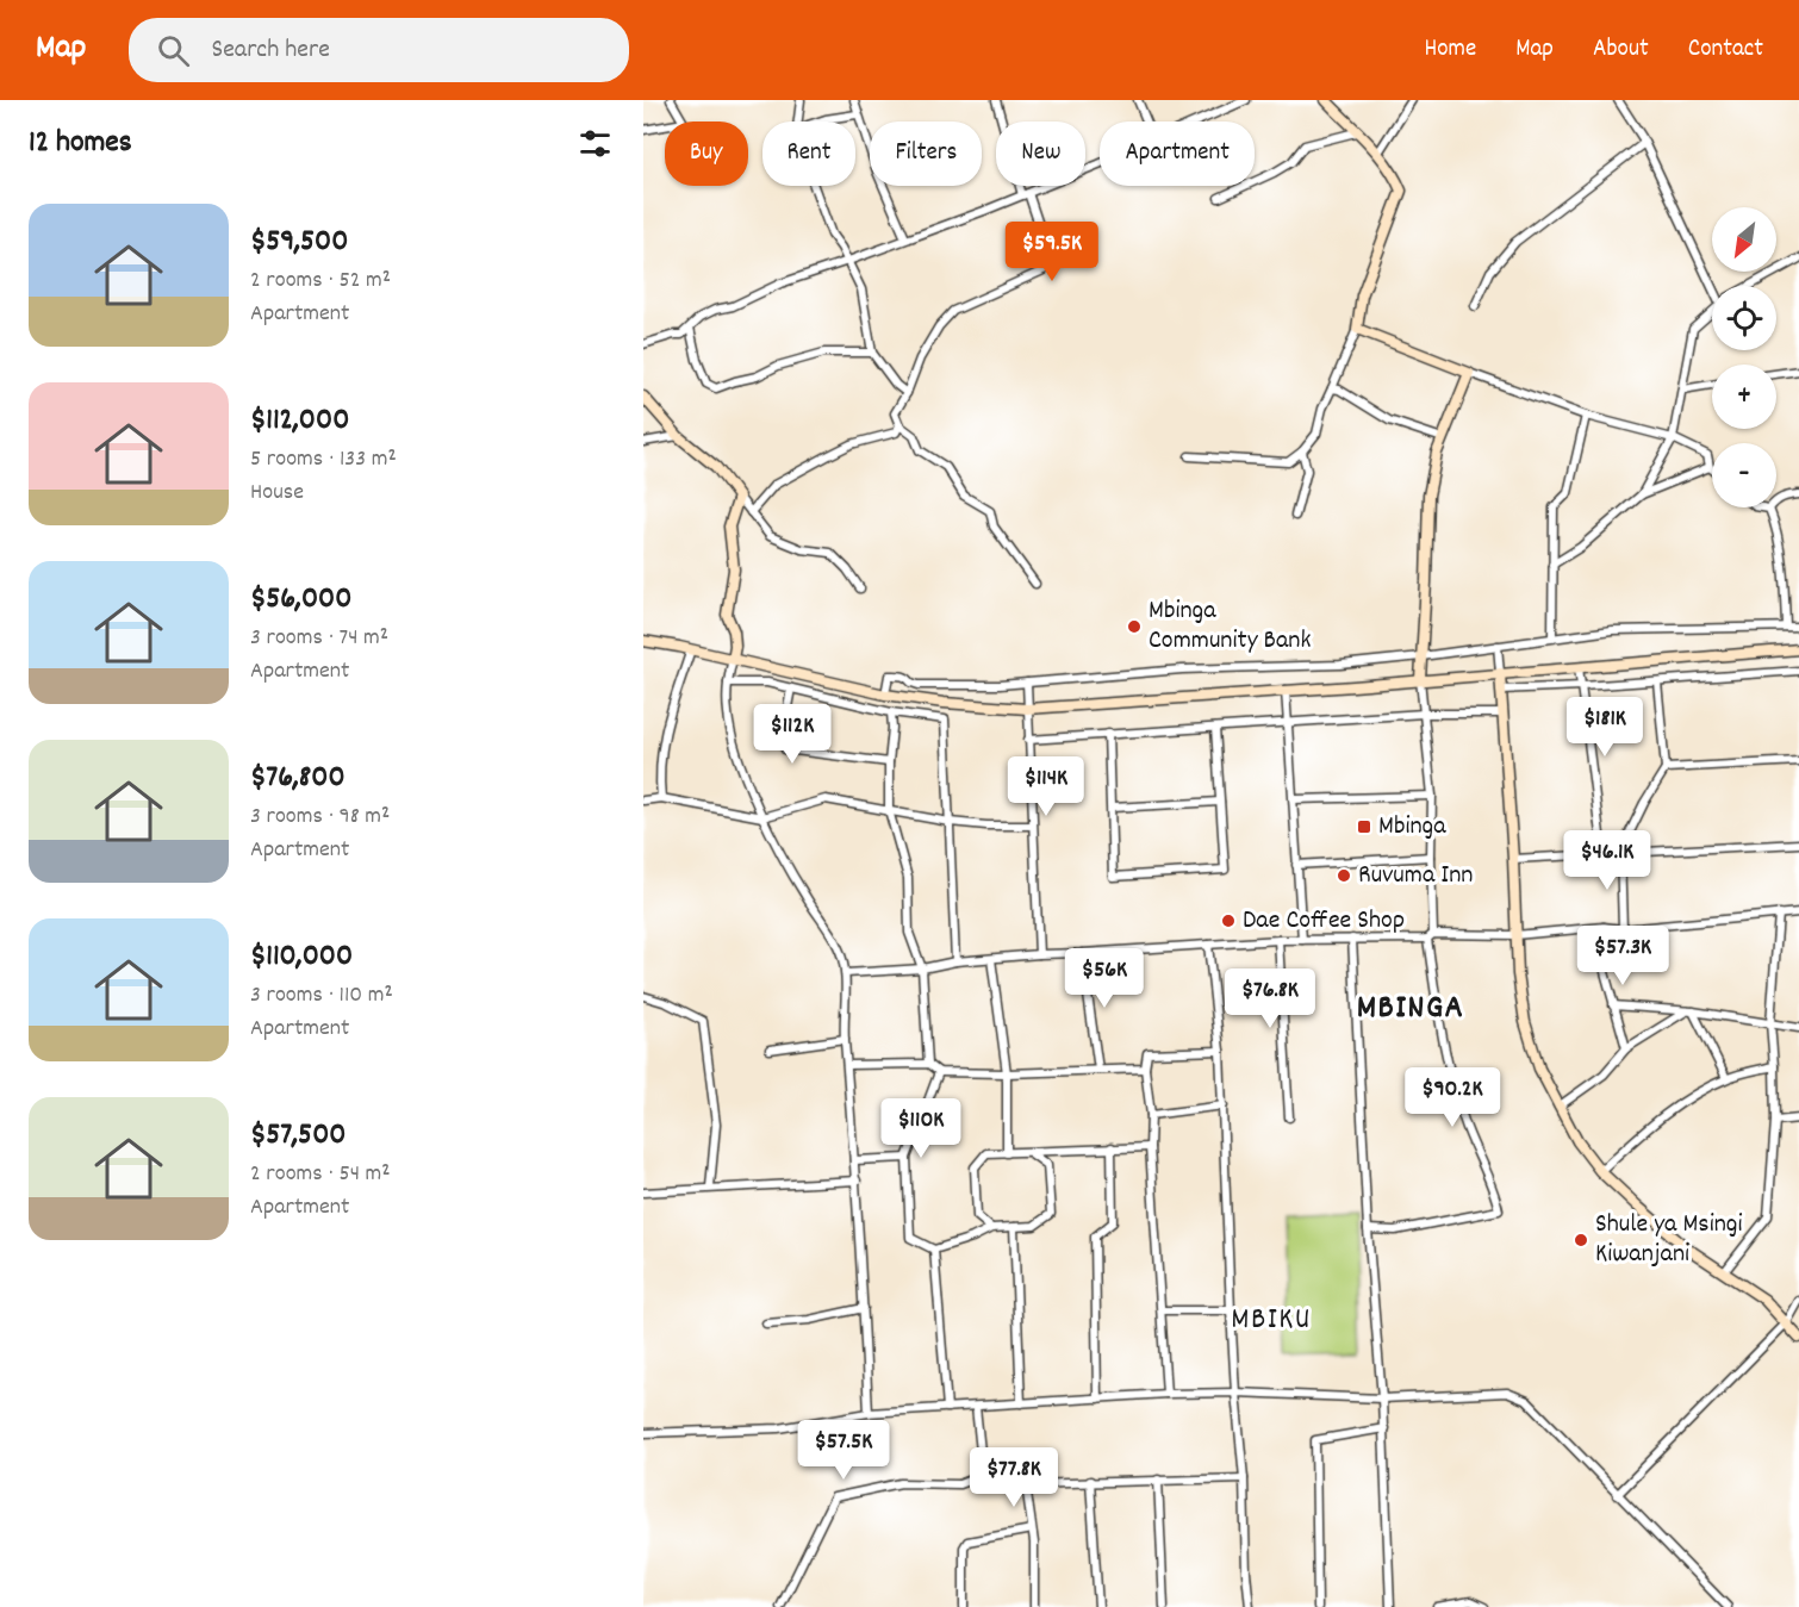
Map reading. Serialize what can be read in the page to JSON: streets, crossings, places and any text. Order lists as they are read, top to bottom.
{
  "districts": ["MBINGA", "MBIKU"],
  "places": {
    "other": [
      "Mbinga Community Bank",
      "Ruvuma Inn",
      "Dae Coffee Shop",
      "Shule ya Msingi Kiwanjani"
    ],
    "transit": ["Mbinga"]
  },
  "north": "bottom left",
  "page": {
    "header": "Map",
    "search": "Search here",
    "nav": [
      "Home",
      "Map",
      "About",
      "Contact"
    ],
    "heading": "12 homes",
    "chip": [
      "Buy",
      "Rent",
      "Filters",
      "New",
      "Apartment"
    ],
    "list": [
      {
        "name": "$59,500",
        "note": "2 rooms · 52 m² · Apartment"
      },
      {
        "name": "$112,000",
        "note": "5 rooms · 133 m² · House"
      },
      {
        "name": "$56,000",
        "note": "3 rooms · 74 m² · Apartment"
      },
      {
        "name": "$76,800",
        "note": "3 rooms · 98 m² · Apartment"
      },
      {
        "name": "$110,000",
        "note": "3 rooms · 110 m² · Apartment"
      },
      {
        "name": "$57,500",
        "note": "2 rooms · 54 m² · Apartment"
      }
    ],
    "map_buttons": ["+", "−"],
    "price": [
      "$59.5K",
      "$181K",
      "$112K",
      "$114K",
      "$46.1K",
      "$57.3K",
      "$56K",
      "$76.8K",
      "$90.2K",
      "$110K",
      "$57.5K",
      "$77.8K"
    ]
  }
}
